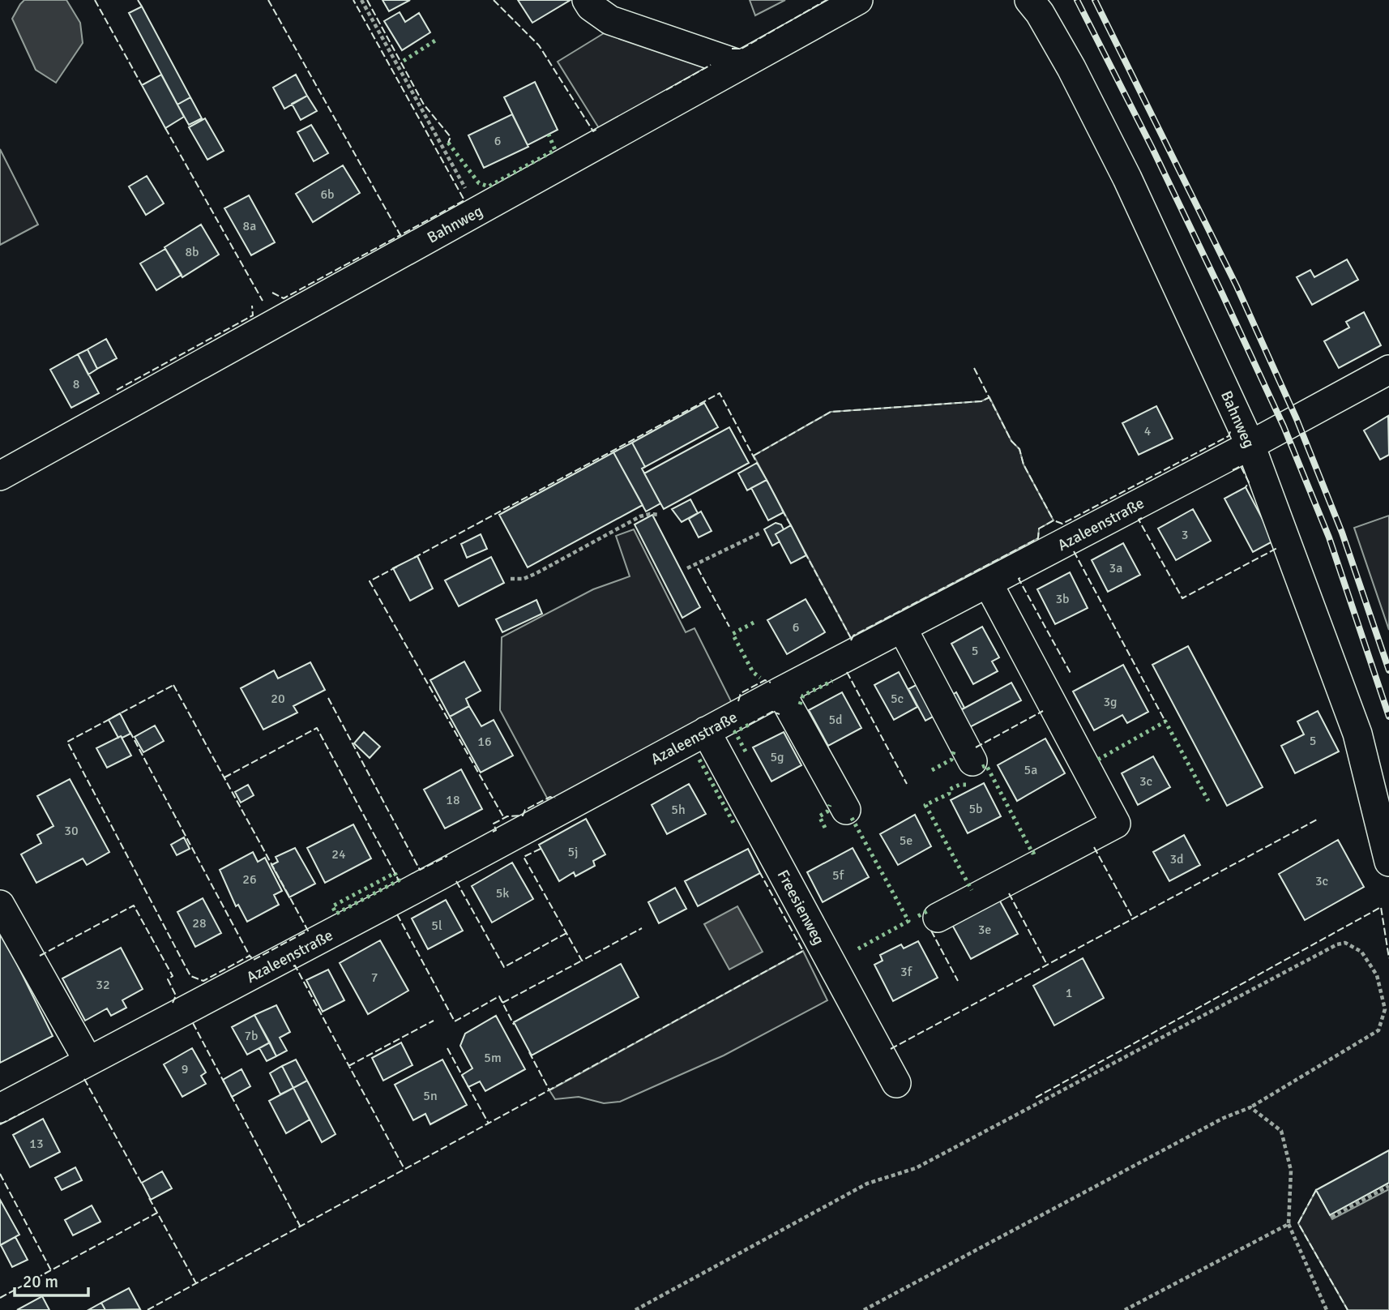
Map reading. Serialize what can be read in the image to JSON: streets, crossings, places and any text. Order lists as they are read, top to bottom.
{
  "streets": {
    "street": ["Bahnweg", "Azaleenstraße", "Freesienweg"]
  },
  "crossings": [
    ["Bahnweg", "Azaleenstraße"],
    ["Azaleenstraße", "Freesienweg"]
  ],
  "house_numbers": [
    "6",
    "6b",
    "8a",
    "8b",
    "8",
    "4",
    "3",
    "3a",
    "3b",
    "6",
    "5",
    "20",
    "5c",
    "3g",
    "5d",
    "5",
    "16",
    "5g",
    "5a",
    "3c",
    "18",
    "5b",
    "5h",
    "30",
    "5e",
    "5j",
    "24",
    "3d",
    "5f",
    "26",
    "3c",
    "5k",
    "28",
    "5l",
    "3e",
    "3f",
    "7",
    "32",
    "1",
    "7b",
    "5m",
    "9",
    "5n",
    "13"
  ],
  "scale_bar": "20 m"
}
